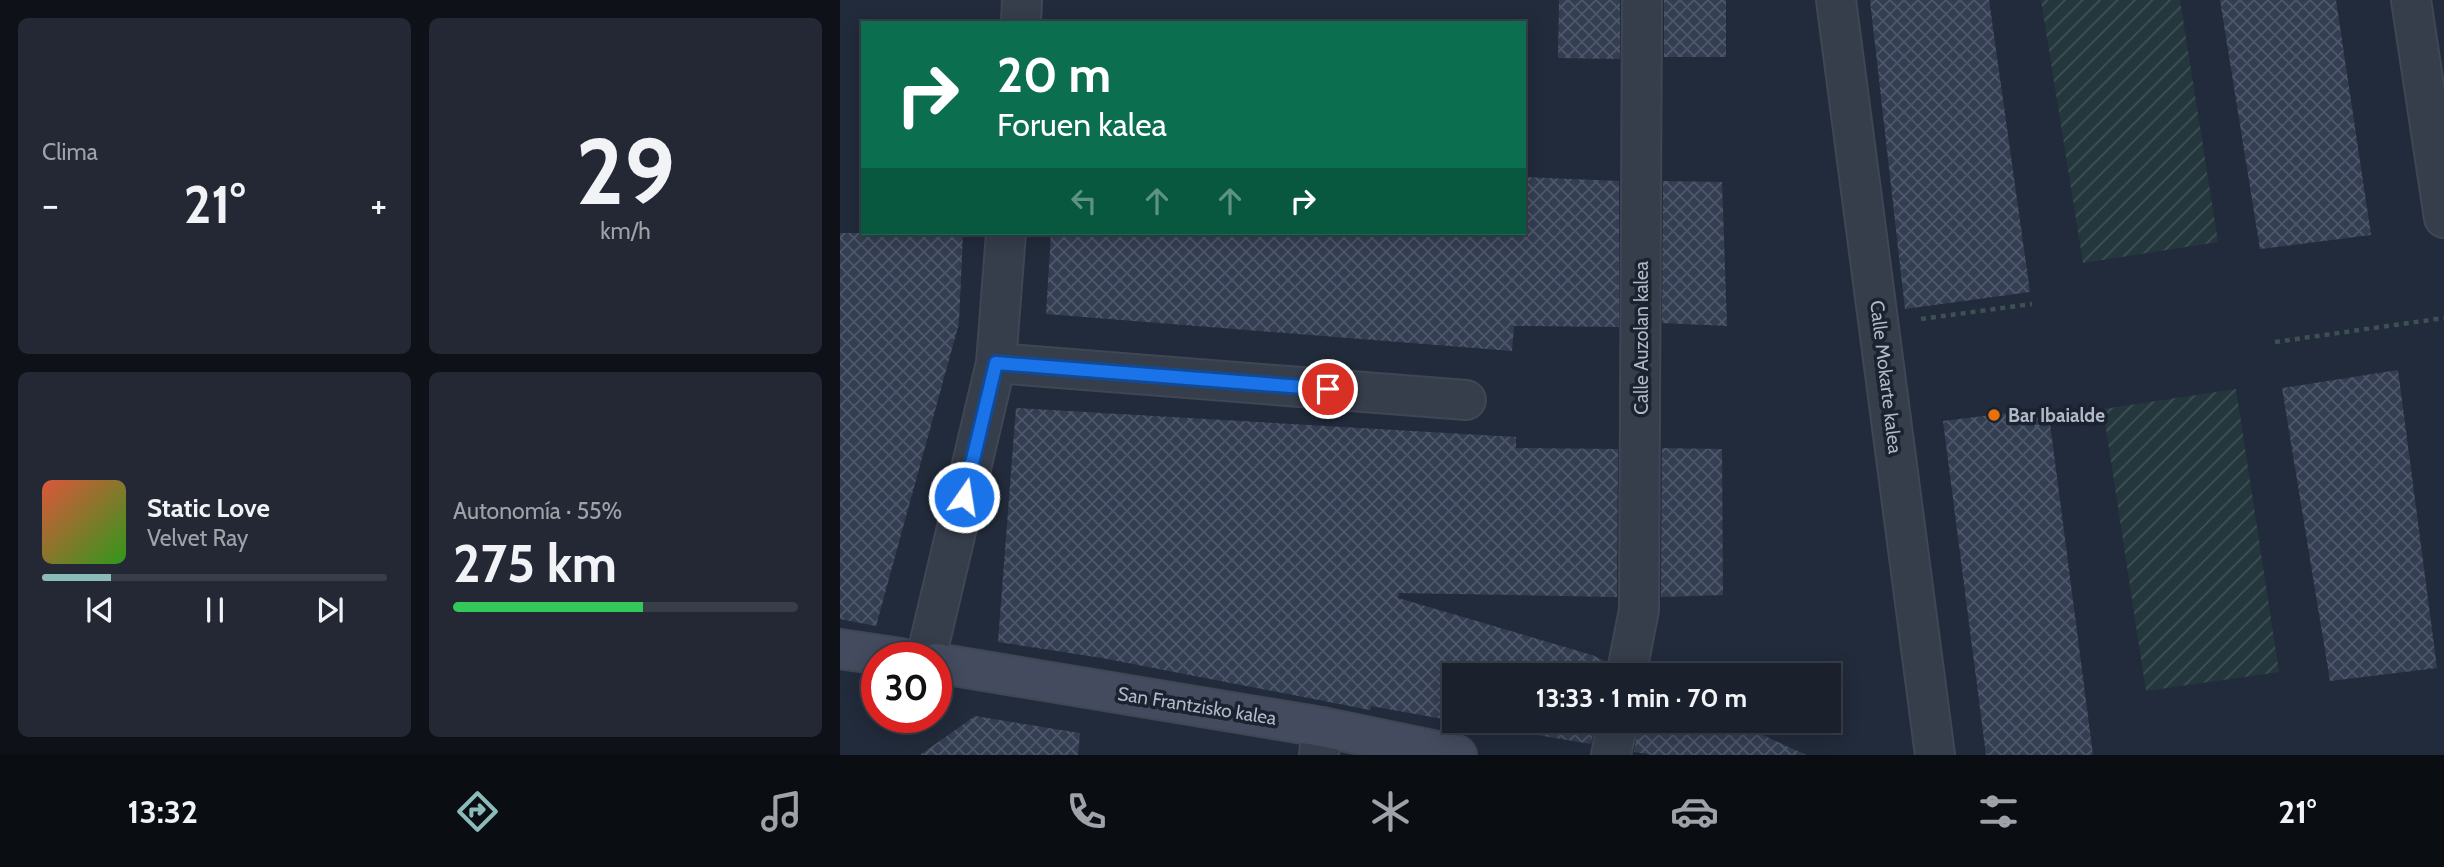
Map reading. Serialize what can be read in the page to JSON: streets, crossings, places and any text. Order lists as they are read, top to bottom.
{
  "streets": {
    "street": ["Calle Auzolan kalea", "Calle Mokarte kalea", "San Frantzisko kalea"]
  },
  "places": ["Bar Ibaialde"],
  "page": {
    "tile": [
      "Clima",
      ["29", "km/h"],
      ["Autonomía · 55%", "275 km"]
    ],
    "turn": ["20 m", "Foruen kalea"],
    "heat": ["−", "21°", "+"],
    "song": ["Static Love", "Velvet Ray"],
    "limit": "30",
    "trip": "13:33 · 1 min · 70 m",
    "tabs": ["13:32", "21°"]
  }
}
